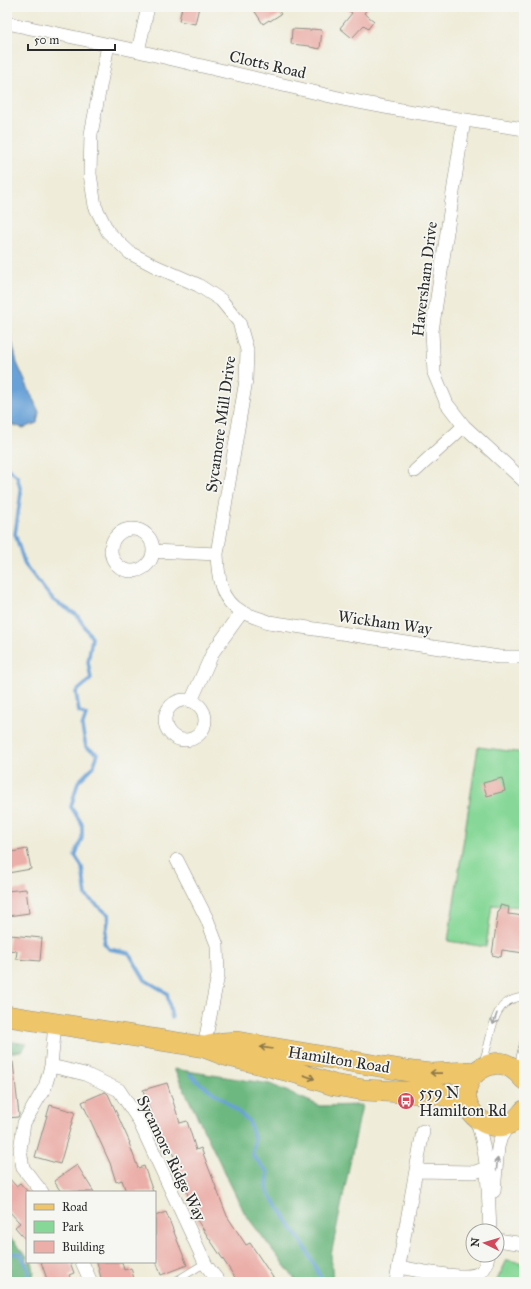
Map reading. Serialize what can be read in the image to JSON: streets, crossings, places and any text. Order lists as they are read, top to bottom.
{
  "streets": {
    "main road": ["Hamilton Road"],
    "street": [
      "Clotts Road",
      "Haversham Drive",
      "Sycamore Mill Drive",
      "Wickham Way",
      "Sycamore Ridge Way"
    ]
  },
  "crossings": [
    ["Clotts Road", "Haversham Drive"],
    ["Clotts Road", "Sycamore Mill Drive"],
    ["Sycamore Mill Drive", "Wickham Way"]
  ],
  "places": {
    "bus stop": ["559 N Hamilton Rd"]
  },
  "legend": ["Road", "Park", "Building"],
  "scale_bar": "50 m",
  "north": "left"
}
